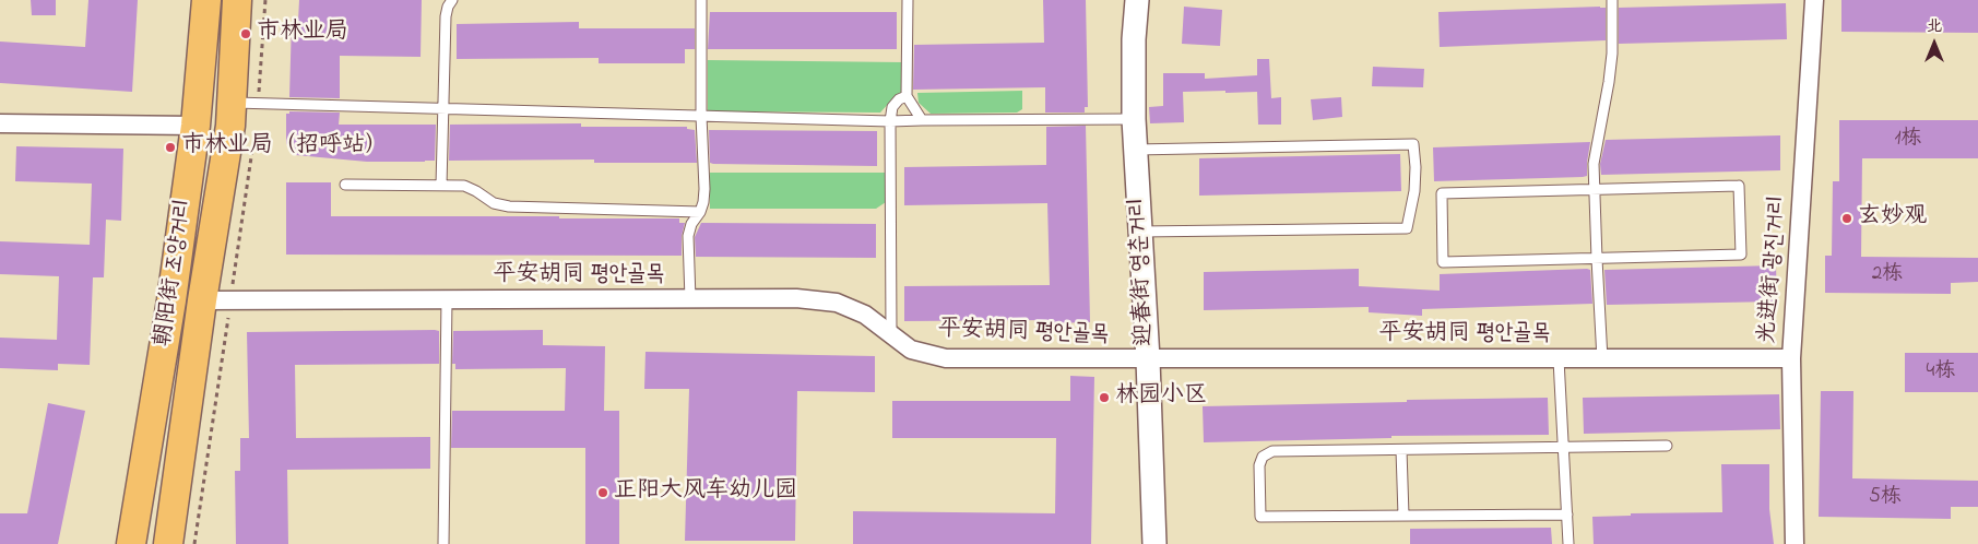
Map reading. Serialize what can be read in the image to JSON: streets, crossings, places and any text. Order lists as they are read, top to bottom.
{
  "streets": {
    "main road": ["朝阳街 조양거리"],
    "street": ["光进街 광진거리", "迎春街 영춘거리", "平安胡同 평안골목"]
  },
  "crossings": [
    ["光进街 광진거리", "平安胡同 평안골목"],
    ["迎春街 영춘거리", "平安胡同 평안골목"],
    ["朝阳街 조양거리", "平安胡同 평안골목"]
  ],
  "places": [
    "市林业局",
    "市林业局（招呼站）",
    "玄妙观",
    "林园小区",
    "正阳大风车幼儿园"
  ],
  "house_numbers": [
    "1栋",
    "2栋",
    "4栋",
    "5栋"
  ],
  "north": "top"
}
